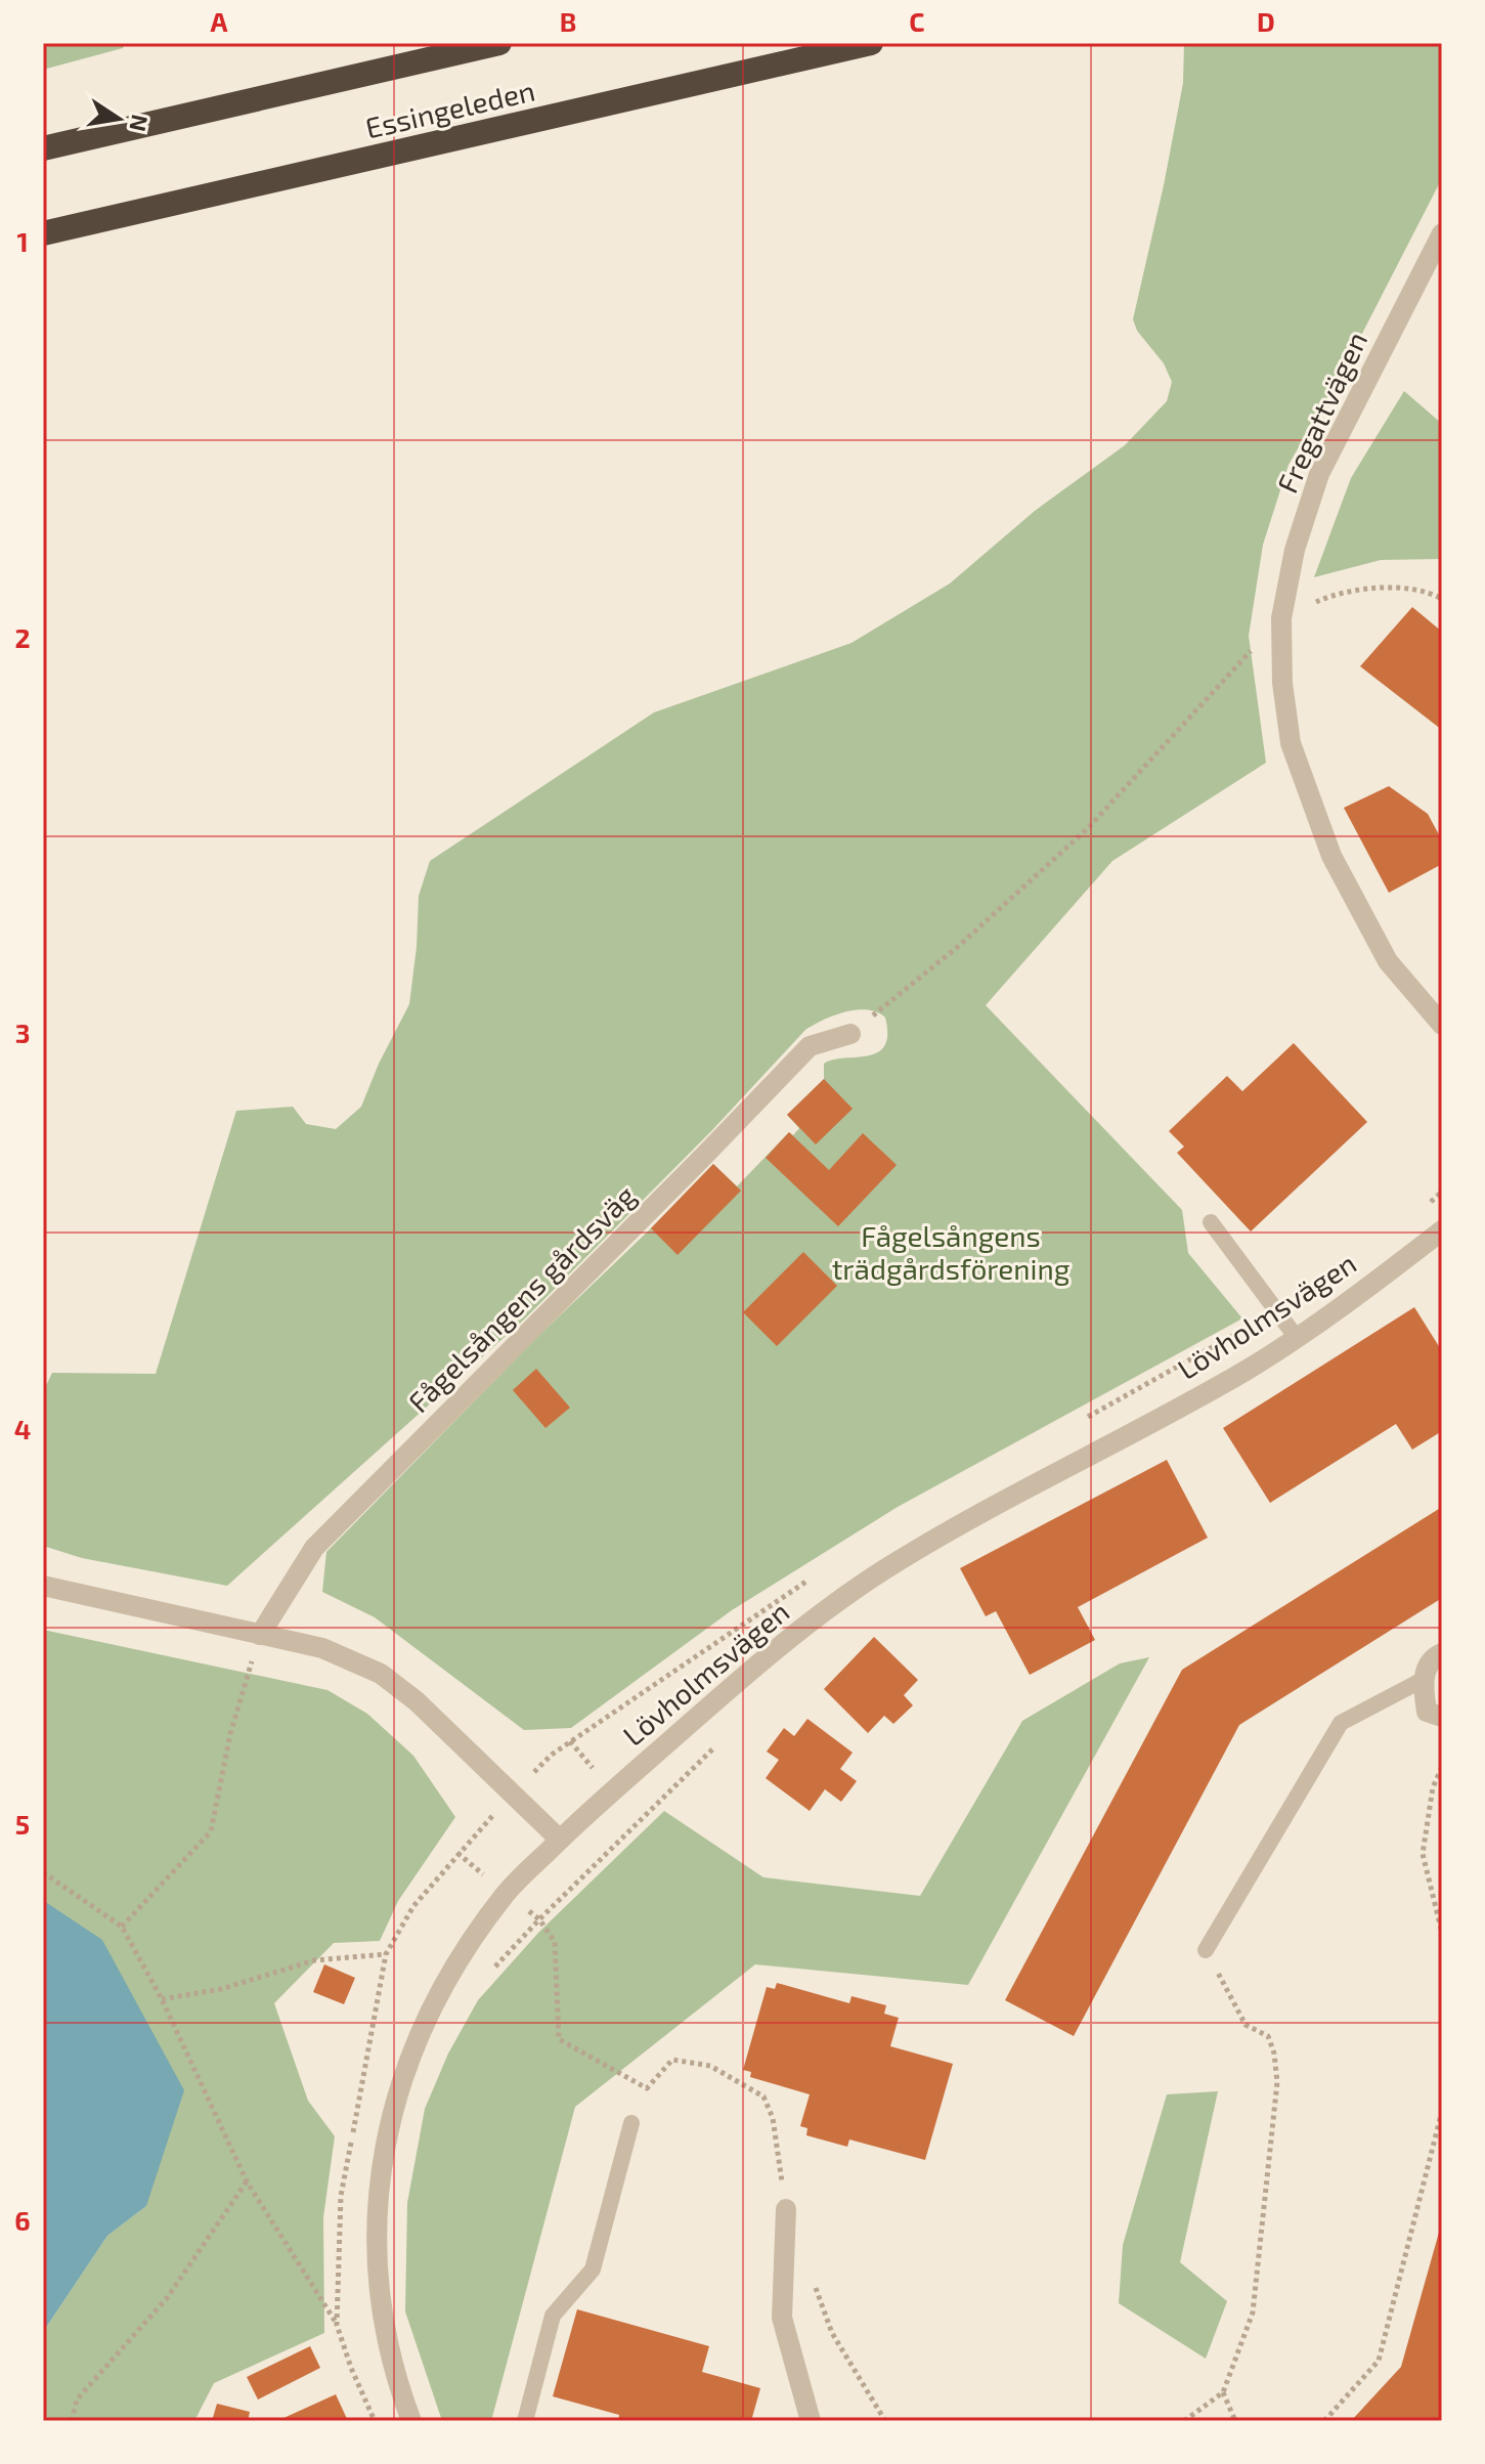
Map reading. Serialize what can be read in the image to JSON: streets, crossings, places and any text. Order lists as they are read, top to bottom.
{
  "streets": {
    "highway": ["Essingeleden"],
    "street": ["Fregattvägen", "Fågelsångens gårdsväg", "Lövholmsvägen"]
  },
  "parks": ["Fågelsångens trädgårdsförening"],
  "north": "right",
  "grid": {
    "columns": [
      "A",
      "B",
      "C",
      "D"
    ],
    "rows": [
      "1",
      "2",
      "3",
      "4",
      "5",
      "6"
    ]
  }
}
